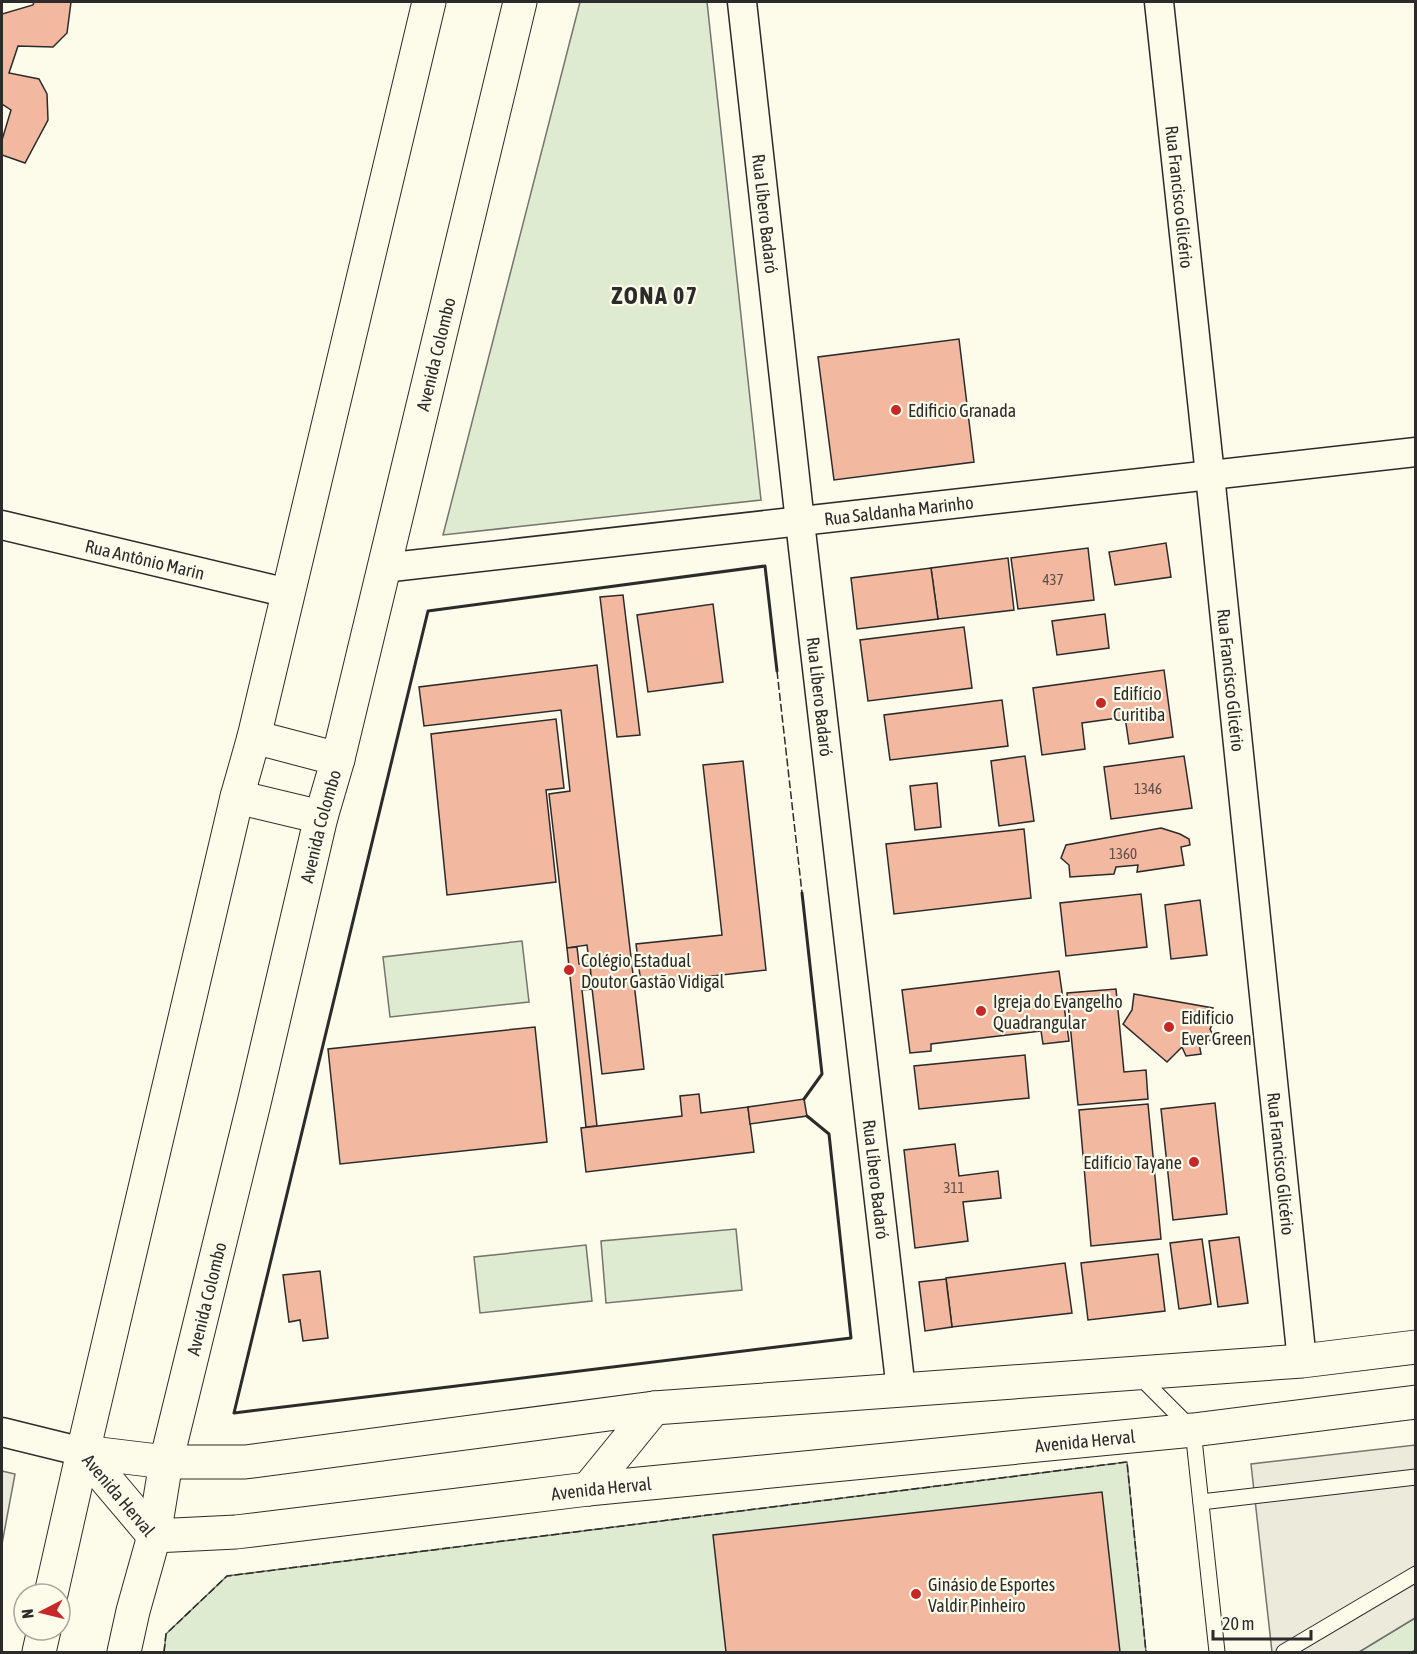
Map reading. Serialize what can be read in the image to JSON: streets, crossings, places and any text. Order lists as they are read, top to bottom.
{
  "streets": {
    "main road": ["Avenida Colombo", "Avenida Herval"],
    "street": [
      "Rua Francisco Glicério",
      "Rua Líbero Badaró",
      "Rua Saldanha Marinho",
      "Rua Antônio Marin"
    ]
  },
  "crossings": [
    ["Rua Francisco Glicério", "Rua Saldanha Marinho"],
    ["Rua Francisco Glicério", "Avenida Herval"],
    ["Rua Líbero Badaró", "Rua Saldanha Marinho"],
    ["Rua Líbero Badaró", "Avenida Herval"],
    ["Avenida Colombo", "Rua Saldanha Marinho"],
    ["Avenida Colombo", "Avenida Herval"]
  ],
  "districts": ["ZONA 07"],
  "places": [
    "Edificio Granada",
    "Edifício Curitiba",
    "Colégio Estadual Doutor Gastão Vidigal",
    "Igreja do Evangelho Quadrangular",
    "Eidifício Ever Green",
    "Edifício Tayane",
    "Ginásio de Esportes Valdir Pinheiro"
  ],
  "house_numbers": [
    "437",
    "1346",
    "1360",
    "311"
  ],
  "scale_bar": "20 m",
  "north": "left"
}
